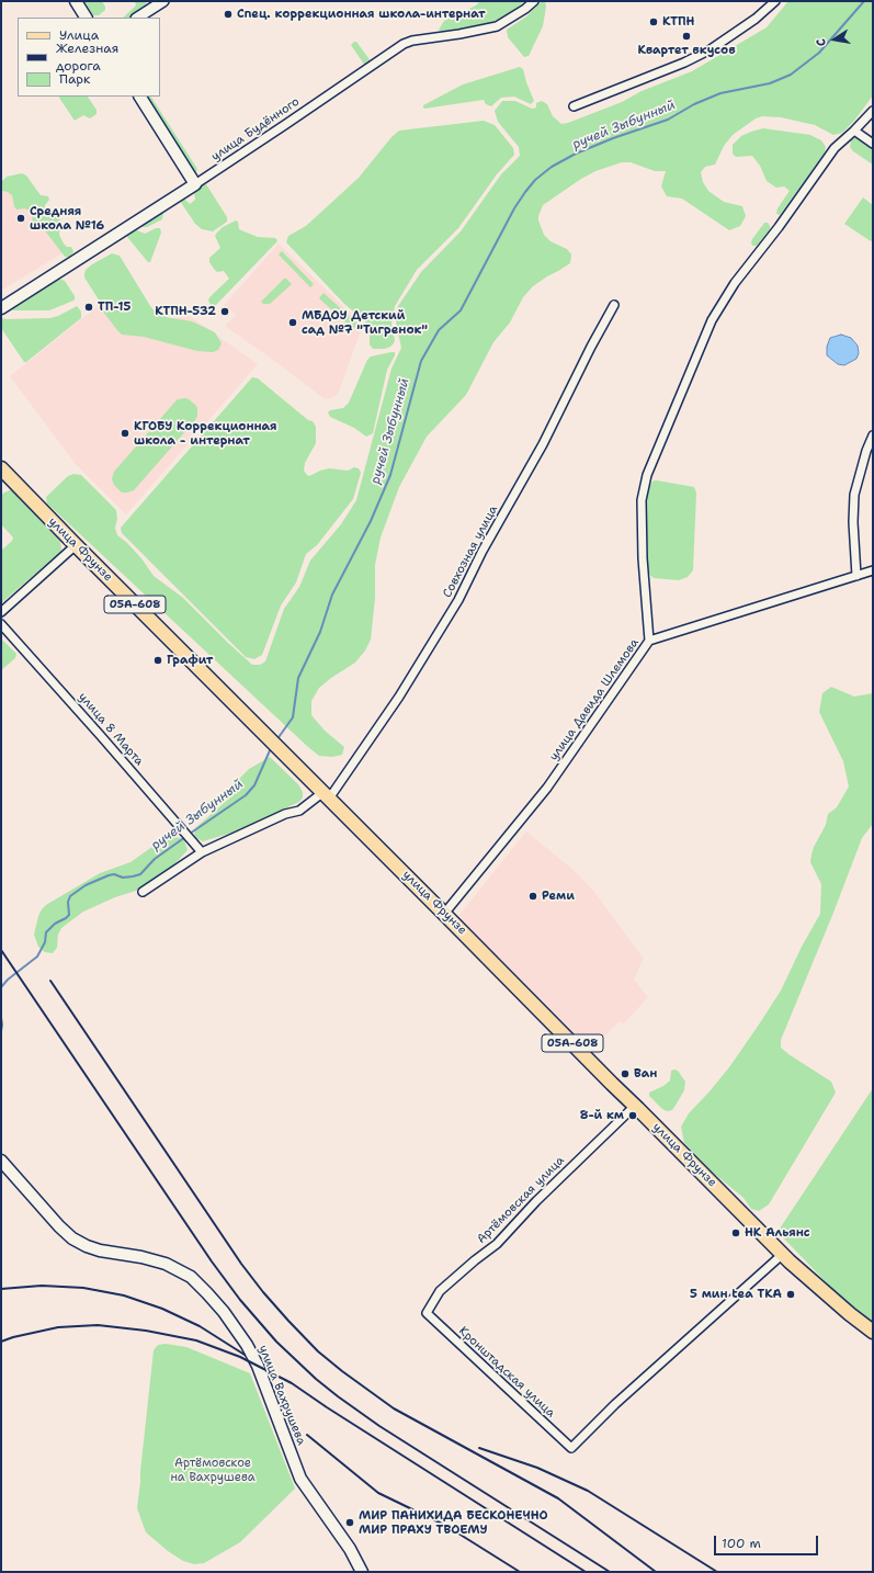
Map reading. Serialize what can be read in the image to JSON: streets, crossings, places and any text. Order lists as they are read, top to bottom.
{
  "streets": {
    "main road": [
      "улица Будённого",
      "улица Фрунзе",
      "05А-608",
      "улица Вахрушева"
    ],
    "street": [
      "Совхозная улица",
      "улица Давида Шлемова",
      "улица 8 Марта",
      "Артёмовская улица",
      "Кронштадская улица"
    ]
  },
  "crossings": [
    ["улица Фрунзе", "Совхозная улица"],
    ["улица Фрунзе", "улица Давида Шлемова"],
    ["улица Фрунзе", "Артёмовская улица"],
    ["улица Фрунзе", "Кронштадская улица"],
    ["Артёмовская улица", "Кронштадская улица"]
  ],
  "water": ["ручей Зыбунный"],
  "parks": ["Артёмовское на Вахрушева"],
  "places": [
    "Спец. коррекционная школа-интернат",
    "КТПН",
    "Квартет вкусов",
    "Средняя школа №16",
    "ТП-15",
    "КТПН-532",
    "МБДОУ Детский сад №7 \"Тигренок\"",
    "КГОБУ Коррекционная школа - интернат",
    "Графит",
    "Реми",
    "Ван",
    "8-й км",
    "НК Альянс",
    "5 мин tea TKA",
    "МИР ПАНИХИДА БЕСКОНЕЧНО МИР ПРАХУ ТВОЕМУ"
  ],
  "legend": ["Улица", "Железная дорога", "Парк"],
  "scale_bar": "100 m",
  "north": "left"
}
